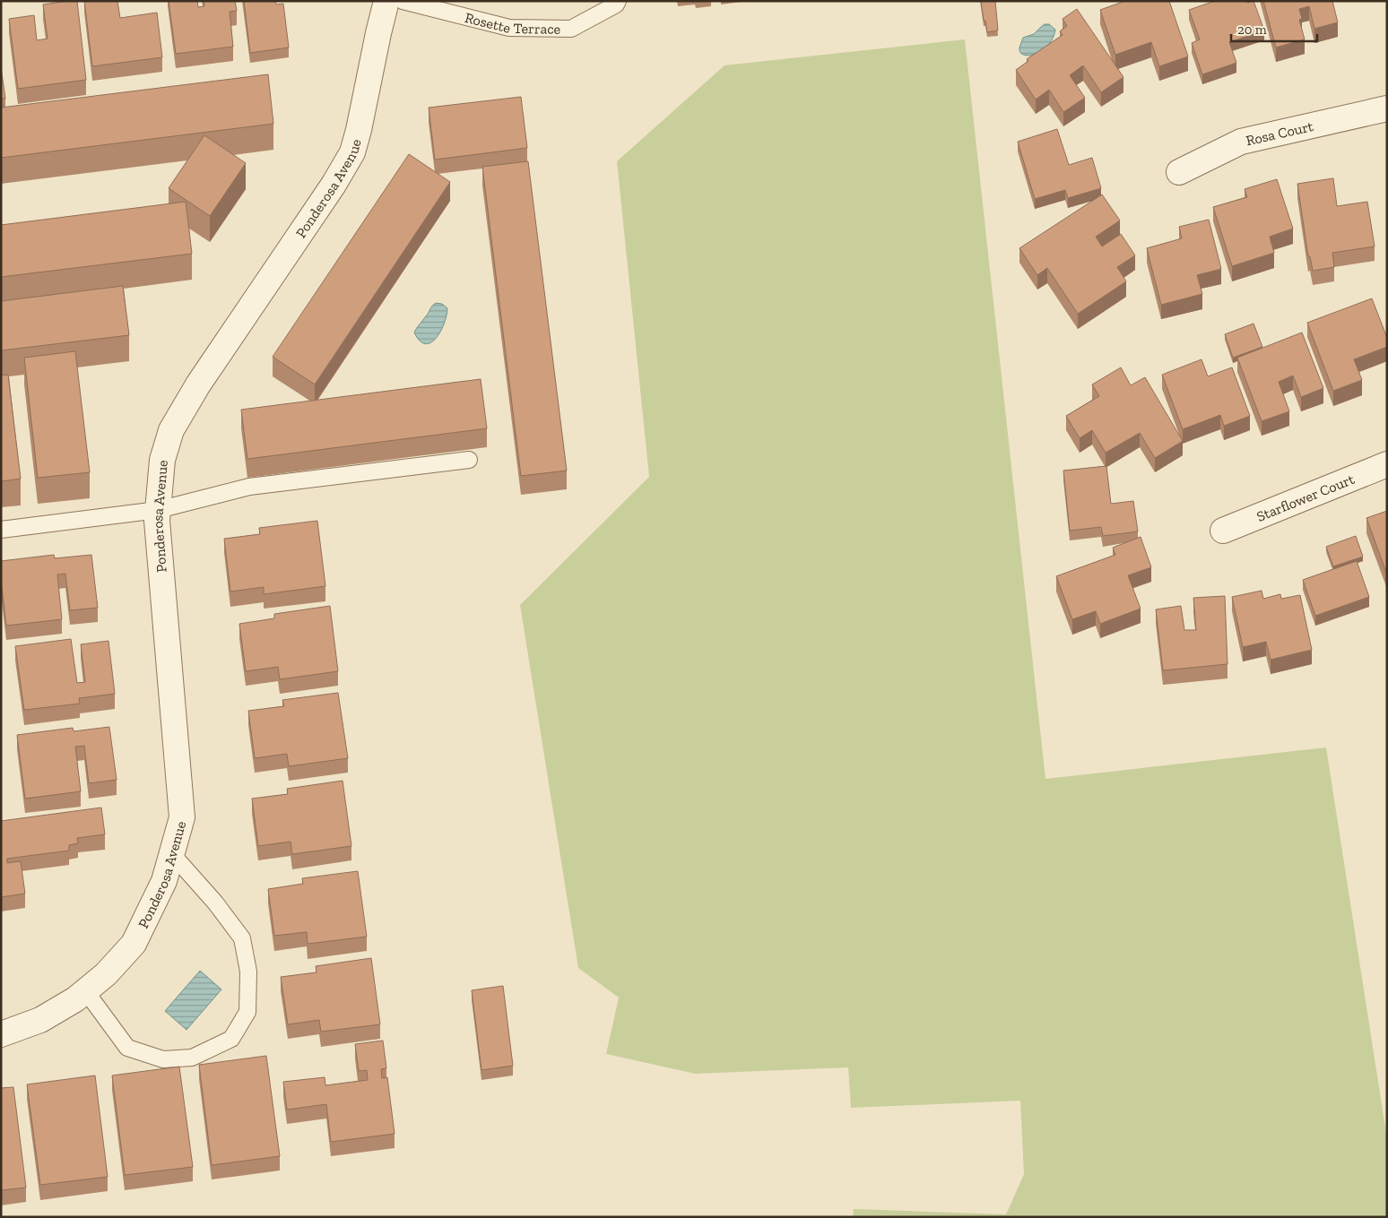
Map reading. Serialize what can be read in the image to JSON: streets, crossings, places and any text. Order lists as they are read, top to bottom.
{
  "streets": {
    "street": ["Rosa Court", "Ponderosa Avenue", "Starflower Court"],
    "lane": ["Rosette Terrace"]
  },
  "scale_bar": "20 m"
}
